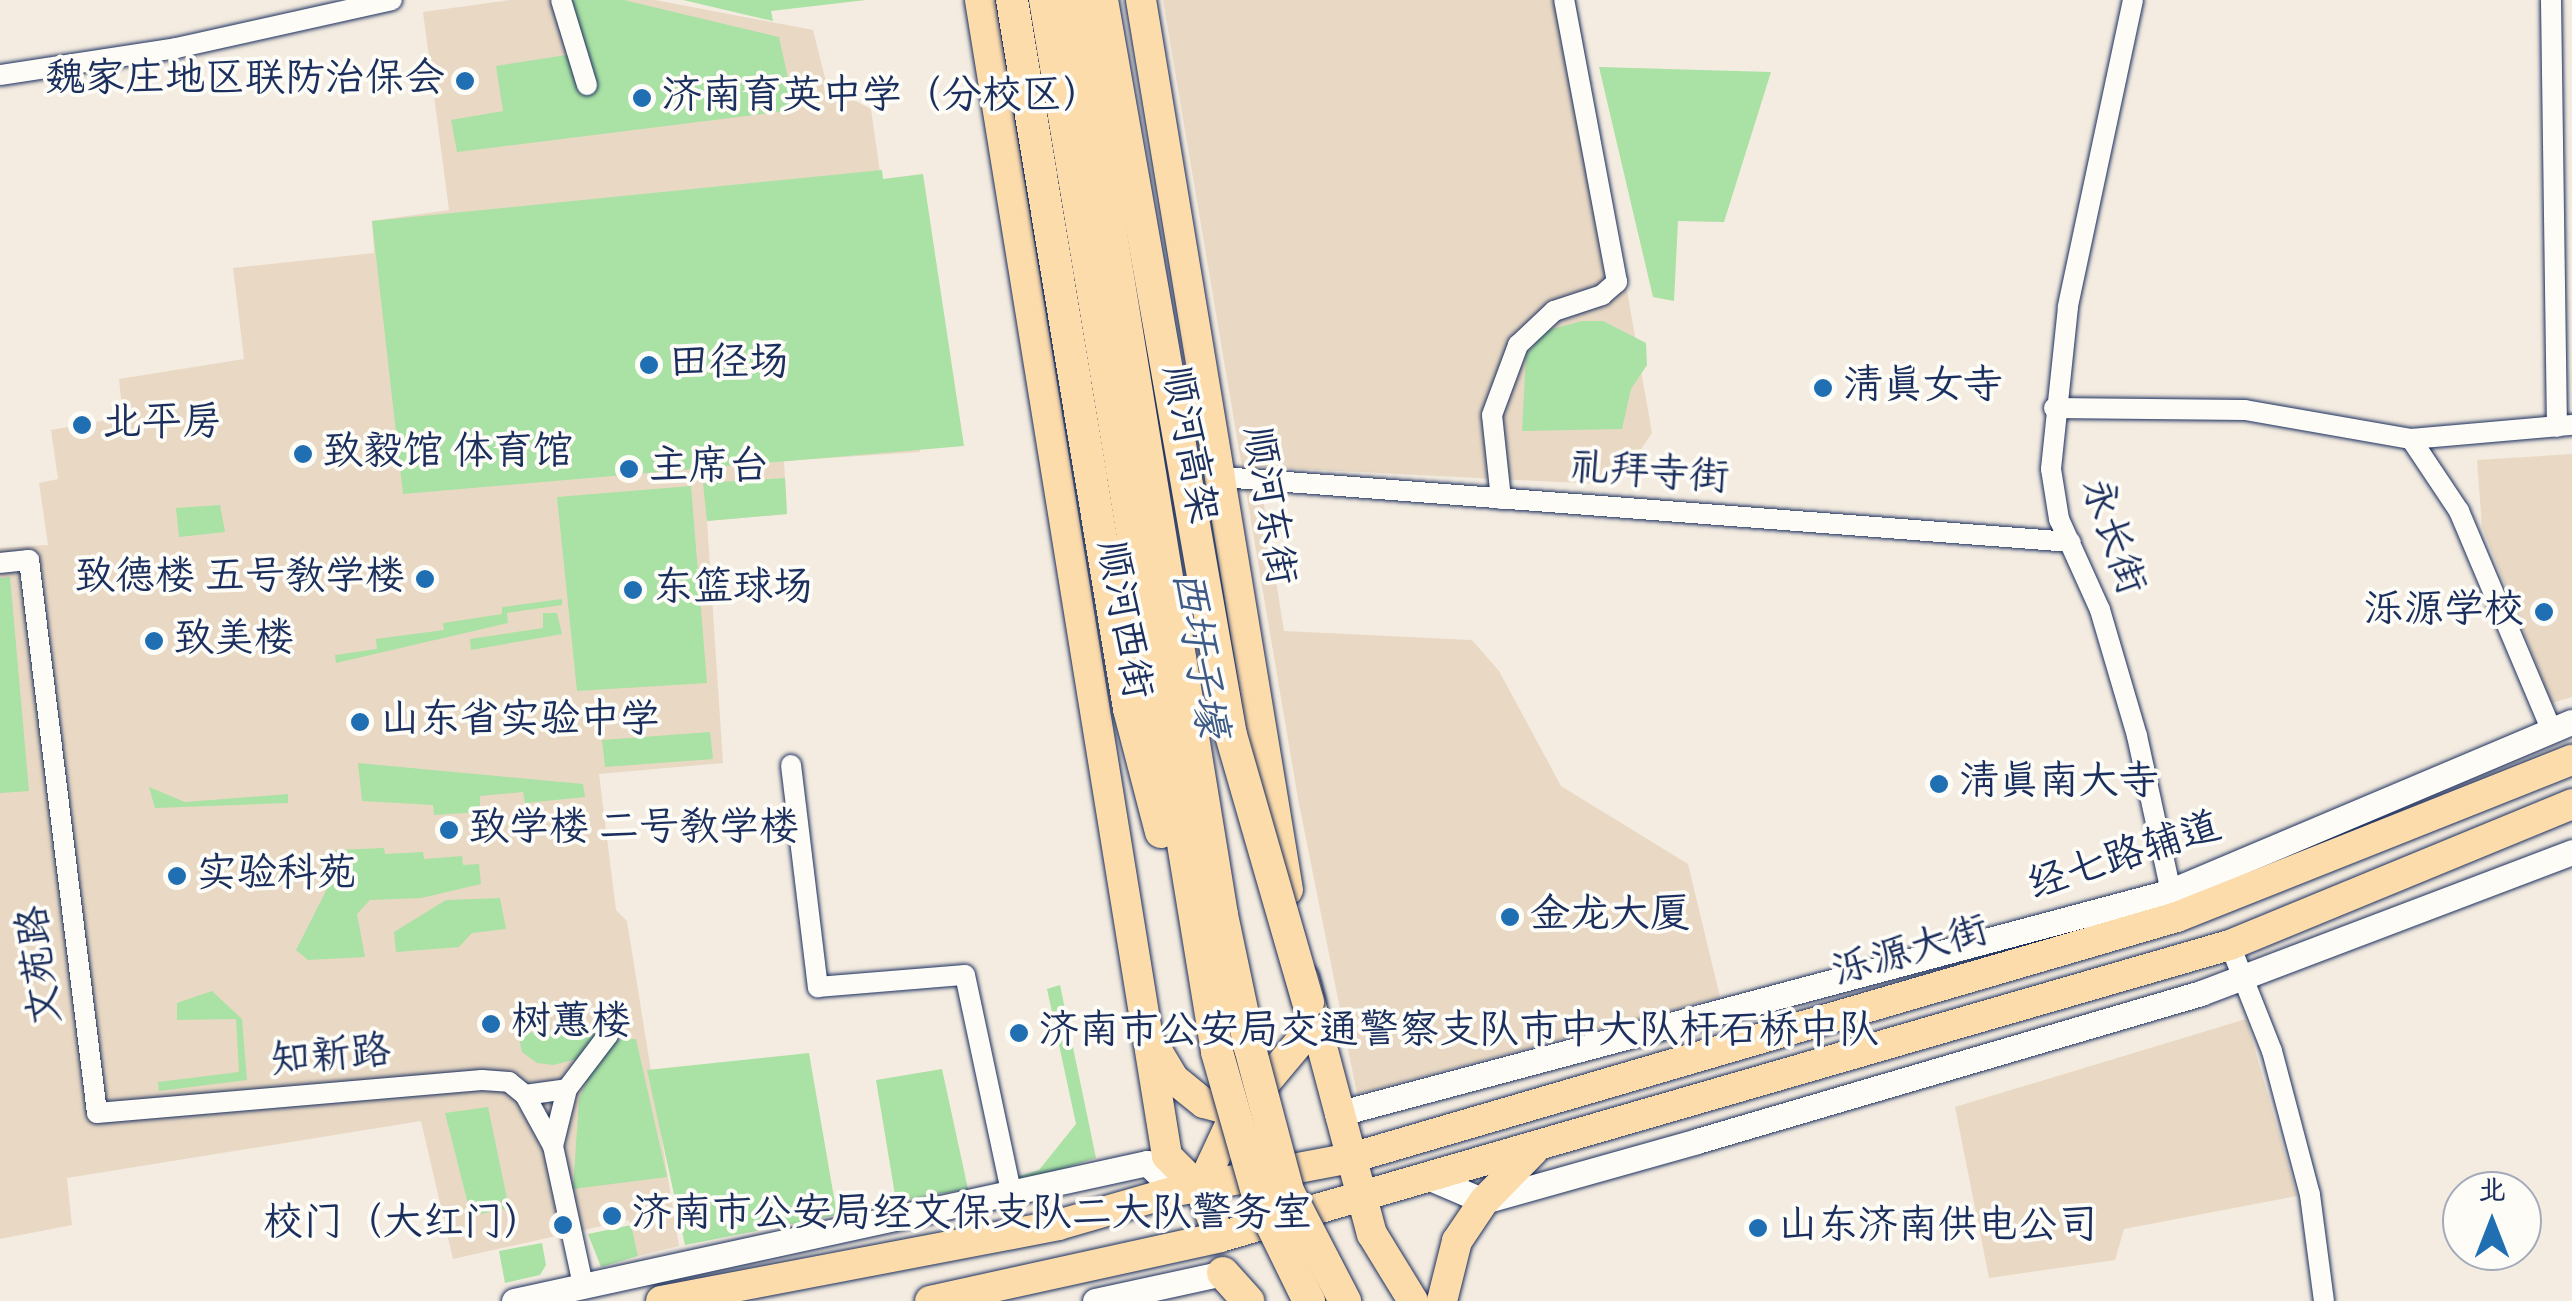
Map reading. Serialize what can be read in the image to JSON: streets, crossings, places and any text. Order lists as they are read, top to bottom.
{
  "streets": {
    "highway": ["顺河高架"],
    "main road": ["顺河东街", "顺河西街", "泺源大街"],
    "street": [
      "礼拜寺街",
      "永长街",
      "经七路辅道",
      "文苑路",
      "知新路"
    ]
  },
  "crossings": [
    ["礼拜寺街", "顺河东街"],
    ["礼拜寺街", "永长街"],
    ["顺河东街", "经七路辅道"],
    ["顺河东街", "泺源大街"],
    ["永长街", "经七路辅道"],
    ["永长街", "泺源大街"],
    ["顺河西街", "泺源大街"],
    ["经七路辅道", "泺源大街"],
    ["文苑路", "知新路"]
  ],
  "water": ["西圩子壕"],
  "places": [
    "魏家庄地区联防治保会",
    "济南育英中学（分校区）",
    "田径场",
    "清真女寺",
    "北平房",
    "致毅馆 体育馆",
    "主席台",
    "致德楼 五号教学楼",
    "东篮球场",
    "泺源学校",
    "致美楼",
    "山东省实验中学",
    "清真南大寺",
    "致学楼 二号教学楼",
    "实验科苑",
    "金龙大厦",
    "树蕙楼",
    "济南市公安局交通警察支队市中大队杆石桥中队",
    "济南市公安局经文保支队二大队警务室",
    "校门（大红门）",
    "山东济南供电公司"
  ],
  "north": "top"
}
